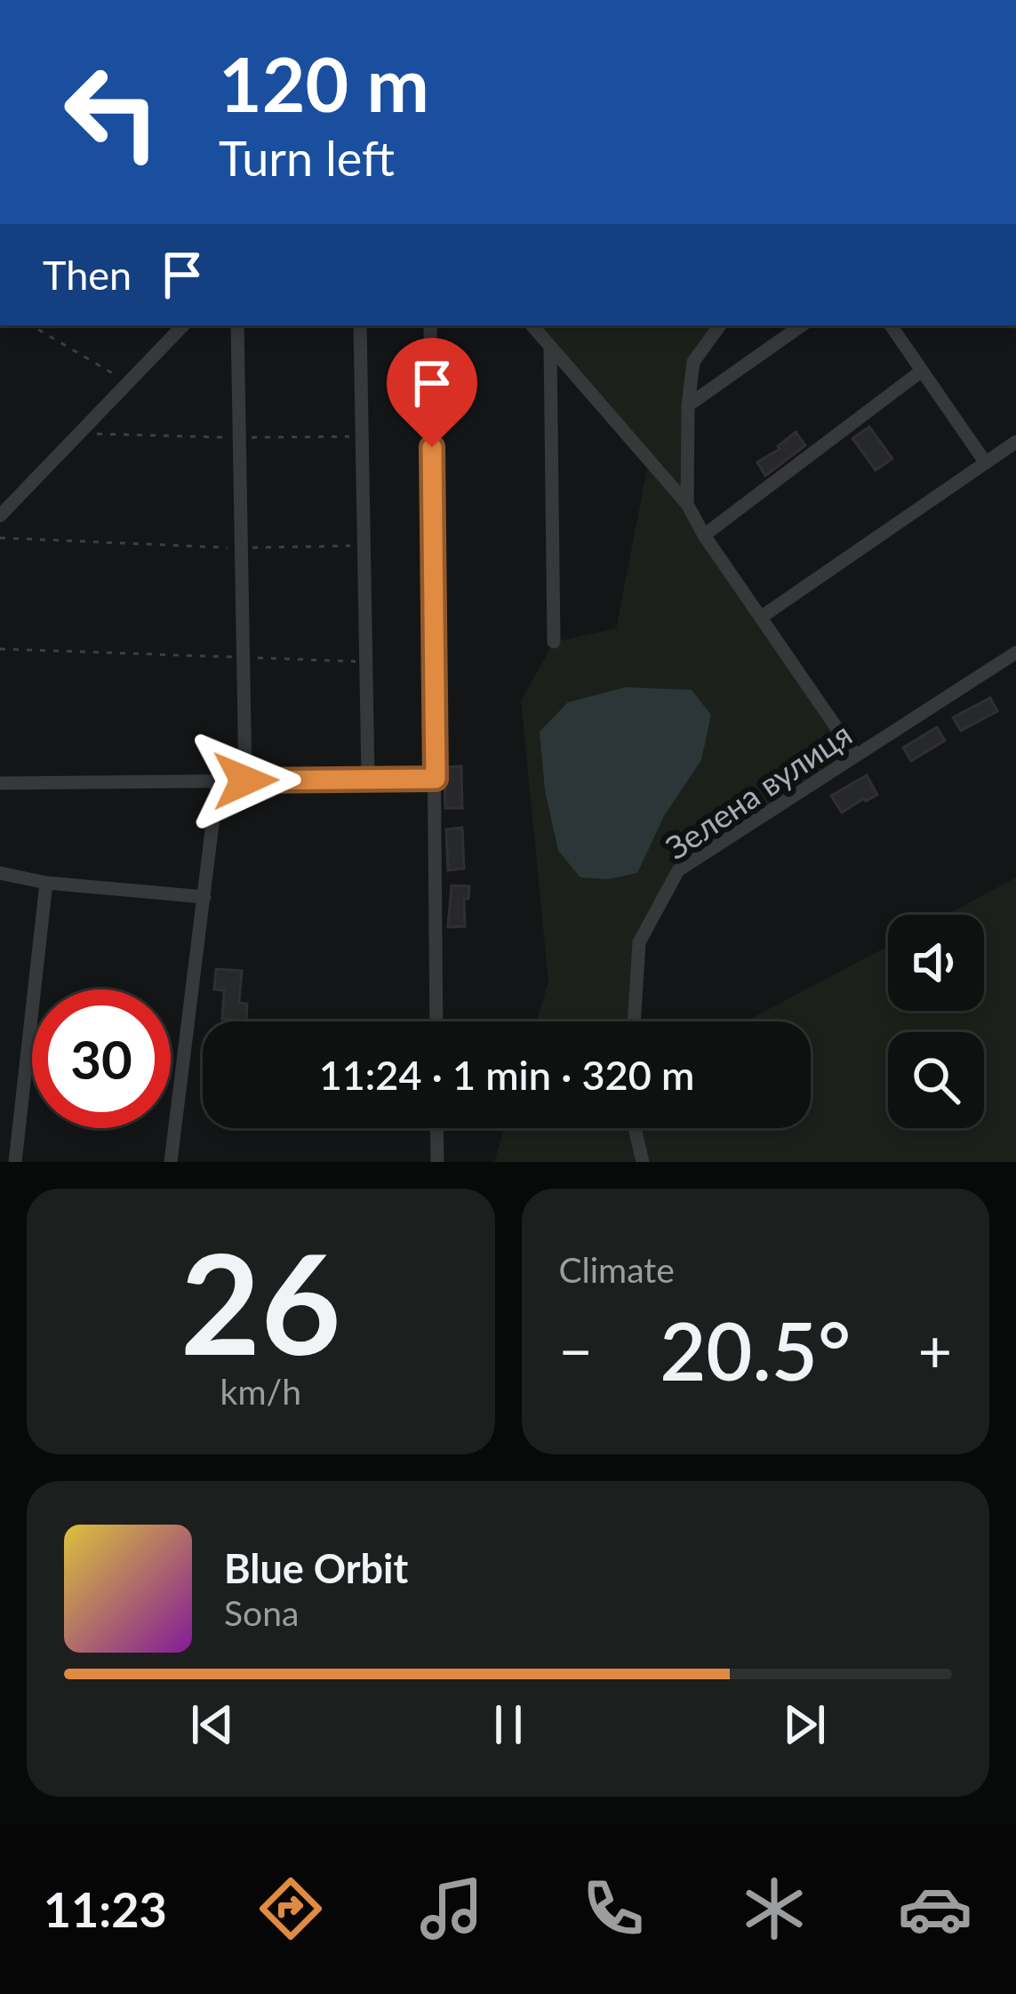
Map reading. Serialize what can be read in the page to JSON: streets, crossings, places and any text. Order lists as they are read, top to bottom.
{
  "streets": {
    "street": ["Зелена вулиця"]
  },
  "page": {
    "turn": ["120 m", "Turn left"],
    "then": "Then",
    "limit": "30",
    "trip": "11:24 · 1 min · 320 m",
    "tile": [
      ["26", "km/h"],
      "Climate"
    ],
    "heat": ["−", "20.5°", "+"],
    "song": ["Blue Orbit", "Sona"],
    "tabs": "11:23"
  }
}
